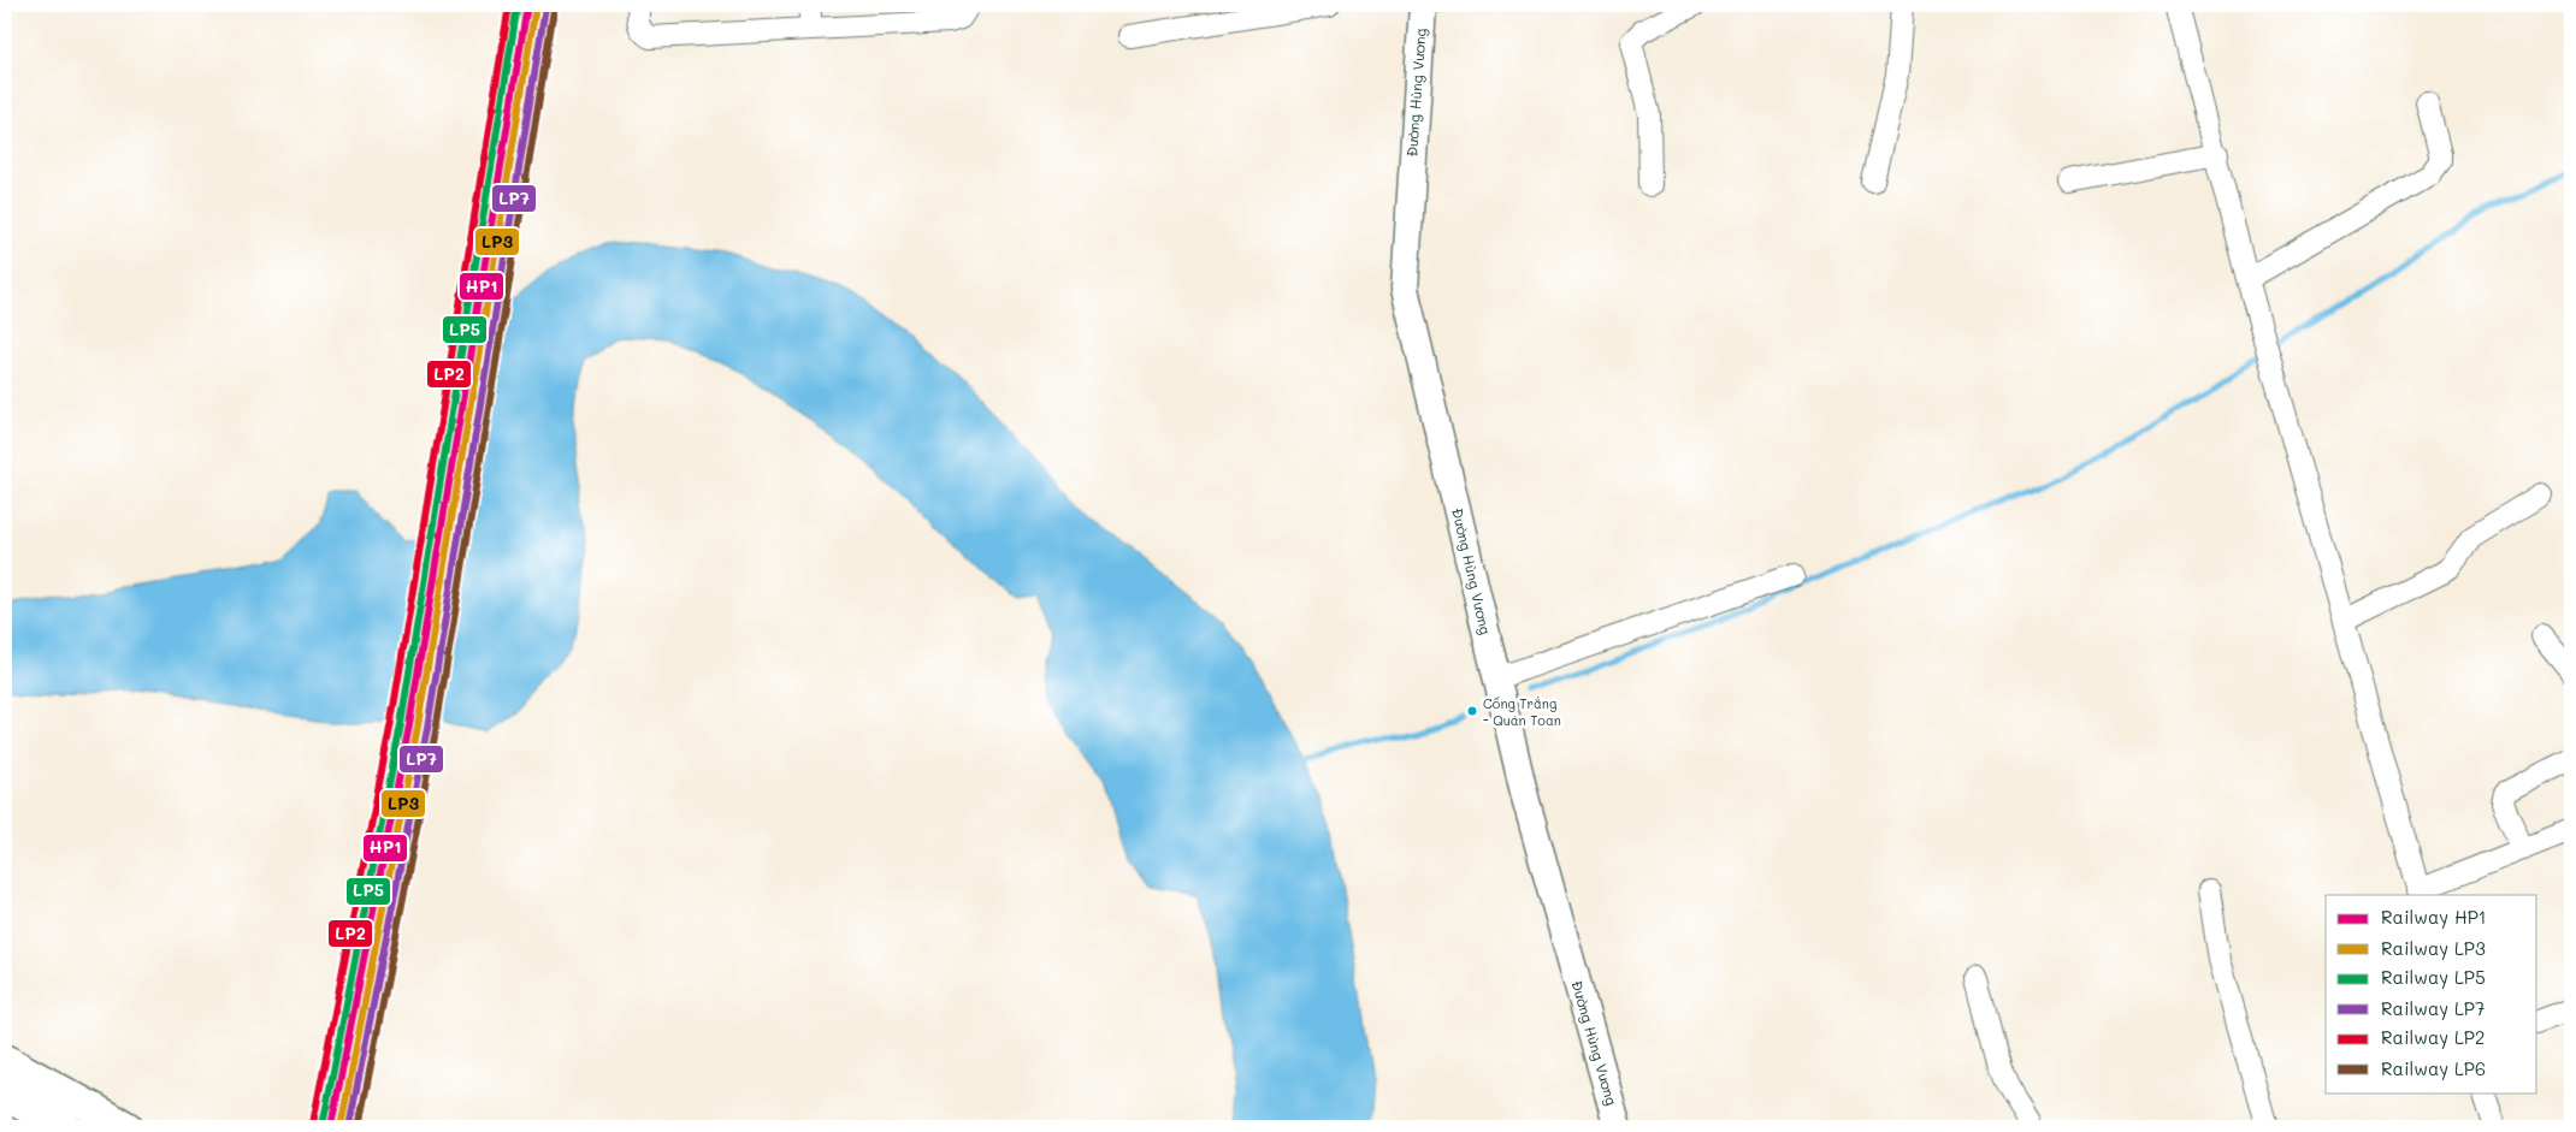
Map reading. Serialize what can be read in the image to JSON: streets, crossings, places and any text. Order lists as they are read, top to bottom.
{
  "streets": {
    "main road": ["Đường Hùng Vương"]
  },
  "places": ["Cống Trắng - Quán Toan"],
  "lines": [
    "rail line HP1",
    "rail line LP5",
    "rail line LP2",
    "rail line LP3",
    "rail line LP7",
    "rail line LP6"
  ],
  "legend": [
    "Railway HP1",
    "Railway LP3",
    "Railway LP5",
    "Railway LP7",
    "Railway LP2",
    "Railway LP6"
  ]
}
